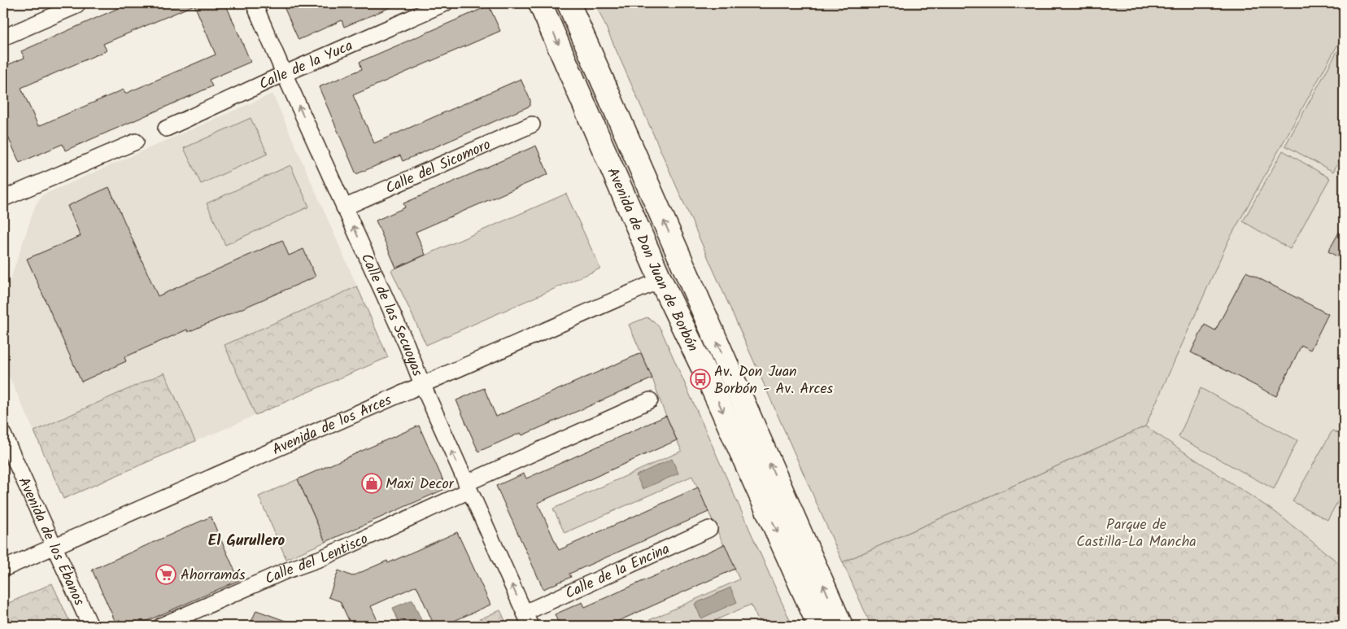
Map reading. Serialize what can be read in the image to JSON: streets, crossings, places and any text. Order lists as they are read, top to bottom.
{
  "streets": {
    "street": [
      "Calle de la Yuca",
      "Calle del Sicomoro",
      "Avenida de Don Juan de Borbón",
      "Calle de las Secuoyas",
      "Avenida de los Arces",
      "Avenida de los Ébanos",
      "Calle del Lentisco",
      "Calle de la Encina"
    ]
  },
  "crossings": [
    ["Calle de la Yuca", "Calle de las Secuoyas"],
    ["Calle del Sicomoro", "Calle de las Secuoyas"],
    ["Avenida de Don Juan de Borbón", "Avenida de los Arces"],
    ["Calle de las Secuoyas", "Avenida de los Arces"],
    ["Calle de las Secuoyas", "Calle del Lentisco"],
    ["Calle de las Secuoyas", "Calle de la Encina"],
    ["Avenida de los Arces", "Avenida de los Ébanos"]
  ],
  "one_way": ["Calle de las Secuoyas"],
  "districts": ["El Gurullero"],
  "parks": ["Parque de Castilla-La Mancha"],
  "places": {
    "bus stop": ["Av. Don Juan Borbón - Av. Arces"],
    "shop": ["Maxi Decor"],
    "supermarket": ["Ahorramás"]
  }
}
